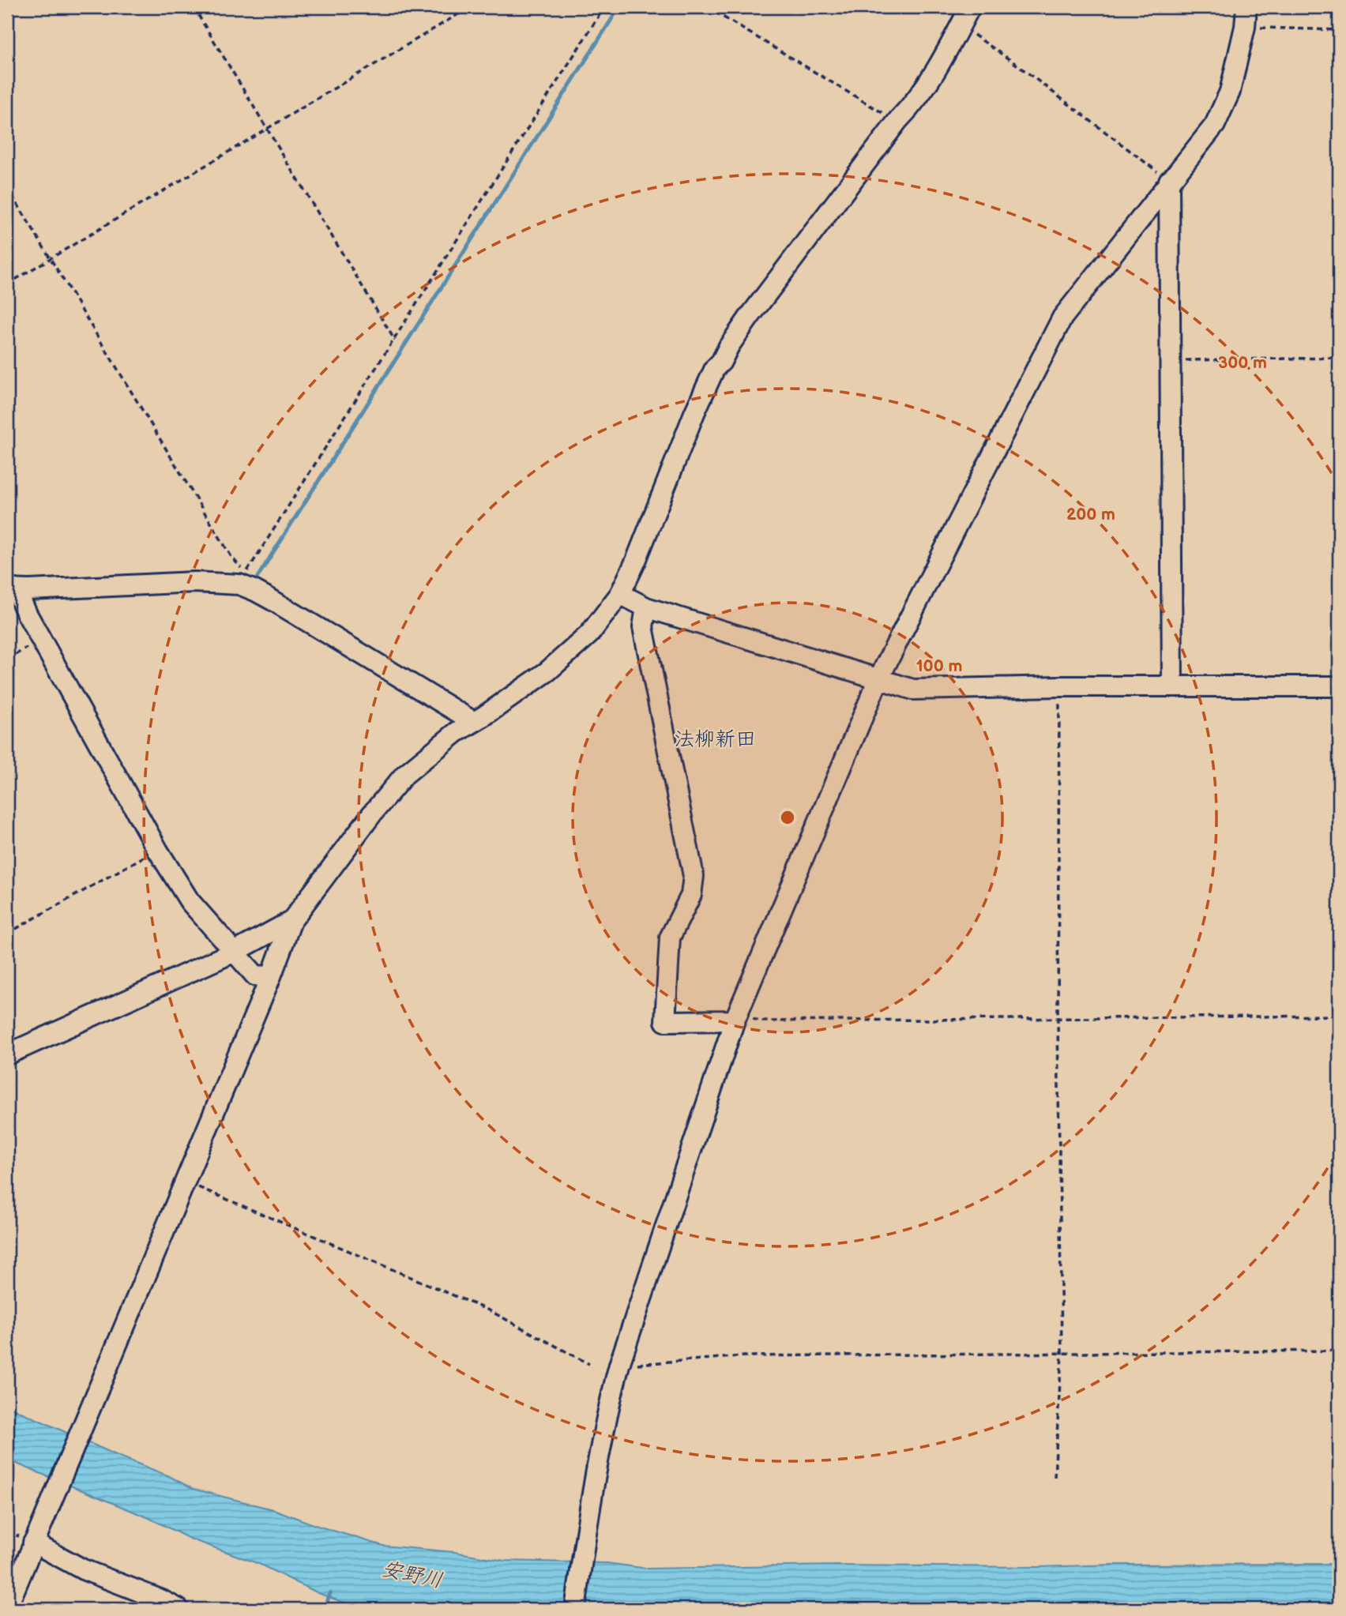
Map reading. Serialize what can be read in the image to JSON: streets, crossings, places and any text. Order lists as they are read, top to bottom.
{
  "districts": ["法柳新田"],
  "water": ["安野川"],
  "rings": ["300 m", "200 m", "100 m"]
}
